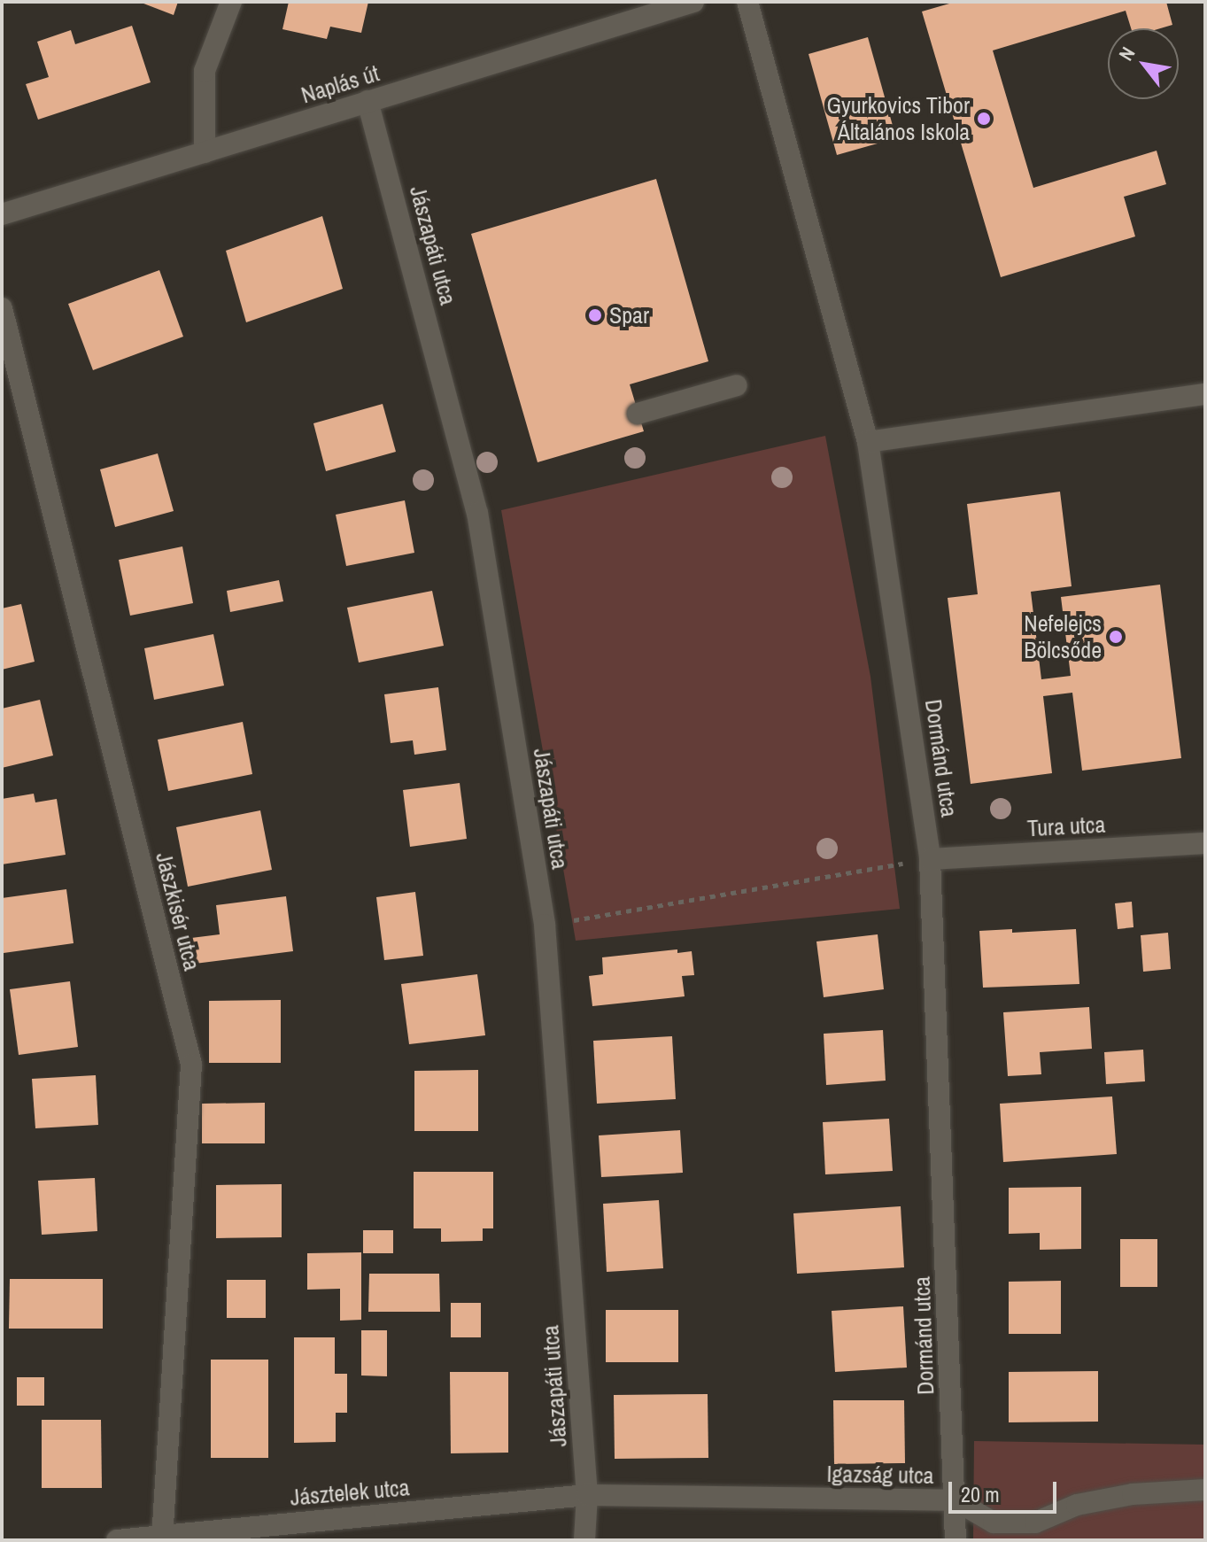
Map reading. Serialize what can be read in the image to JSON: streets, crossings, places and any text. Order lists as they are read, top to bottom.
{
  "streets": {
    "street": [
      "Naplás út",
      "Jászapáti utca",
      "Dormánd utca",
      "Tura utca",
      "Jászkisér utca",
      "Igazság utca",
      "Jásztelek utca"
    ]
  },
  "crossings": [
    ["Naplás út", "Jászapáti utca"],
    ["Jászapáti utca", "Igazság utca"],
    ["Jászapáti utca", "Jásztelek utca"],
    ["Dormánd utca", "Tura utca"],
    ["Dormánd utca", "Igazság utca"],
    ["Jászkisér utca", "Jásztelek utca"],
    ["Igazság utca", "Jásztelek utca"]
  ],
  "places": ["Gyurkovics Tibor Általános Iskola", "Spar", "Nefelejcs Bölcsőde"],
  "scale_bar": "20 m",
  "north": "top left"
}
